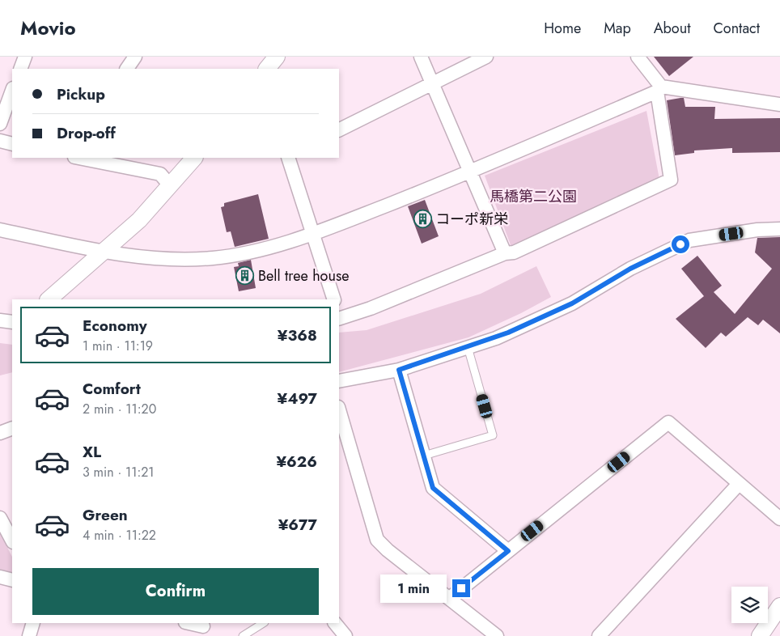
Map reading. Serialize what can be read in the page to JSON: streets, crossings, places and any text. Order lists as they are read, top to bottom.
{
  "parks": ["馬橋第二公園"],
  "places": {
    "building": ["コーポ新栄", "Bell tree house"]
  },
  "page": {
    "header": "Movio",
    "nav": [
      "Home",
      "Map",
      "About",
      "Contact"
    ],
    "banner": ["Pickup", "Drop-off"],
    "list": [
      {
        "name": "Economy",
        "note": "1 min · 11:19",
        "value": "¥368"
      },
      {
        "name": "Comfort",
        "note": "2 min · 11:20",
        "value": "¥497"
      },
      {
        "name": "XL",
        "note": "3 min · 11:21",
        "value": "¥626"
      },
      {
        "name": "Green",
        "note": "4 min · 11:22",
        "value": "¥677"
      }
    ],
    "buttons": "Confirm",
    "bubble": "1 min"
  }
}
